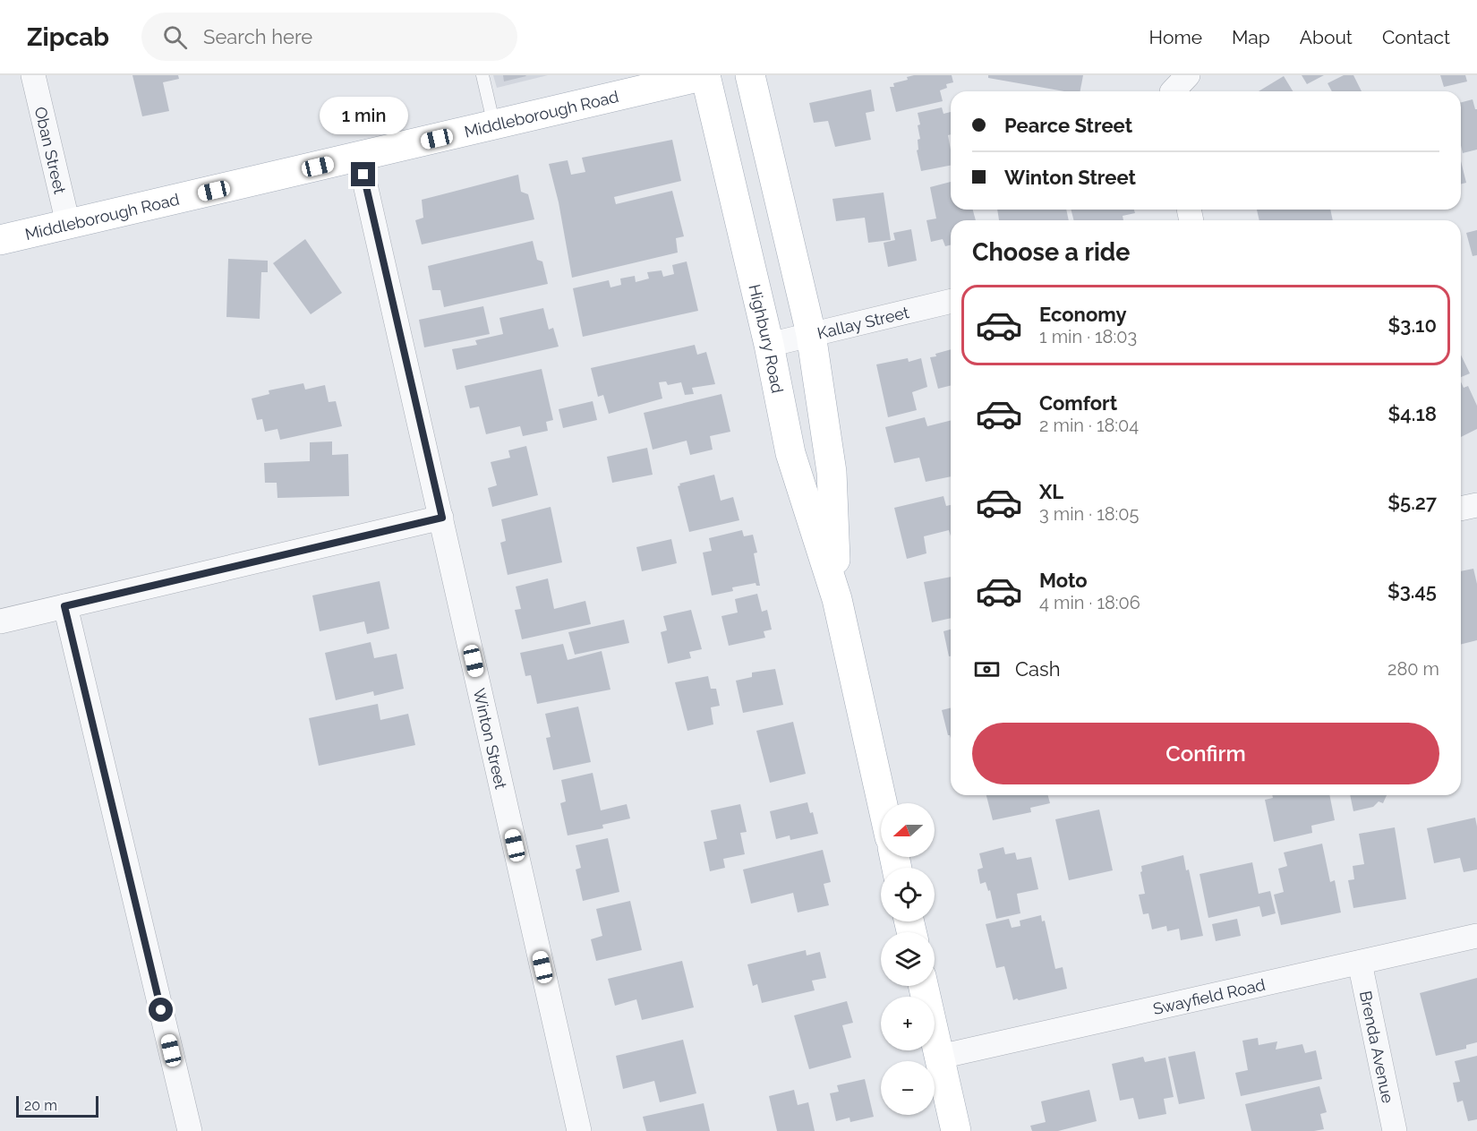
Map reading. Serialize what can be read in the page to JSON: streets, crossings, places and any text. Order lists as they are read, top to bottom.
{
  "streets": {
    "main road": ["Middleborough Road", "Highbury Road"],
    "street": [
      "Oban Street",
      "Kallay Street",
      "Winton Street",
      "Swayfield Road",
      "Brenda Avenue"
    ]
  },
  "crossings": [
    ["Middleborough Road", "Oban Street"],
    ["Middleborough Road", "Highbury Road"],
    ["Middleborough Road", "Winton Street"],
    ["Kallay Street", "Highbury Road"],
    ["Swayfield Road", "Brenda Avenue"]
  ],
  "scale_bar": "20 m",
  "north": "left",
  "page": {
    "header": "Zipcab",
    "search": "Search here",
    "nav": [
      "Home",
      "Map",
      "About",
      "Contact"
    ],
    "banner": ["Pearce Street", "Winton Street"],
    "bubble": "1 min",
    "heading": "Choose a ride",
    "list": [
      {
        "name": "Economy",
        "note": "1 min · 18:03",
        "value": "$3.10"
      },
      {
        "name": "Comfort",
        "note": "2 min · 18:04",
        "value": "$4.18"
      },
      {
        "name": "XL",
        "note": "3 min · 18:05",
        "value": "$5.27"
      },
      {
        "name": "Moto",
        "note": "4 min · 18:06",
        "value": "$3.45"
      }
    ],
    "pay": ["Cash", "280 m"],
    "buttons": "Confirm",
    "map_buttons": ["+", "−"],
    "scale": "20 m"
  }
}
